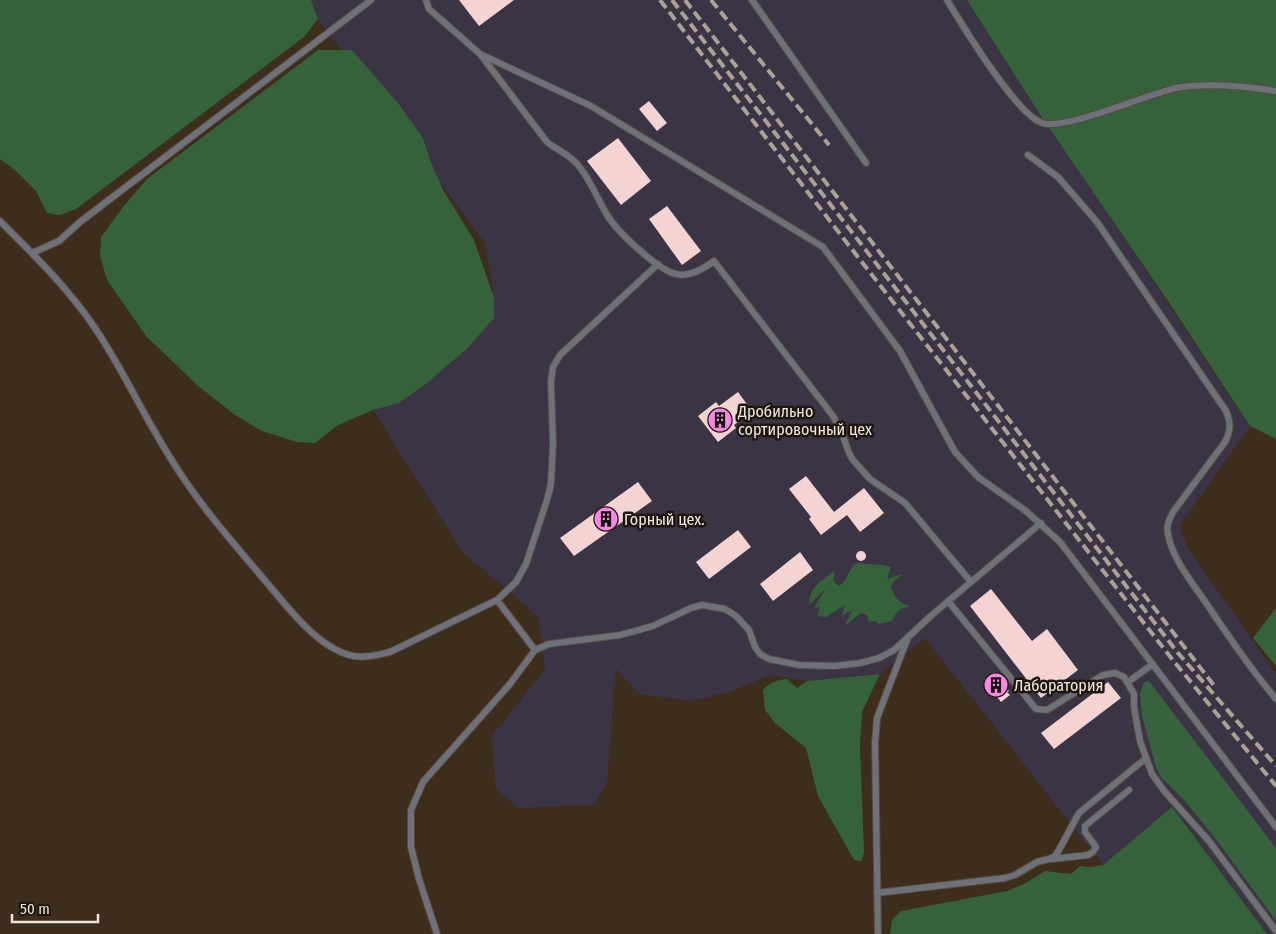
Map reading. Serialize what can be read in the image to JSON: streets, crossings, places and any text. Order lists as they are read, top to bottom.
{
  "places": {
    "building": ["Дробильно сортировочный цех", "Горный цех.", "Лаборатория"]
  },
  "scale_bar": "50 m"
}
